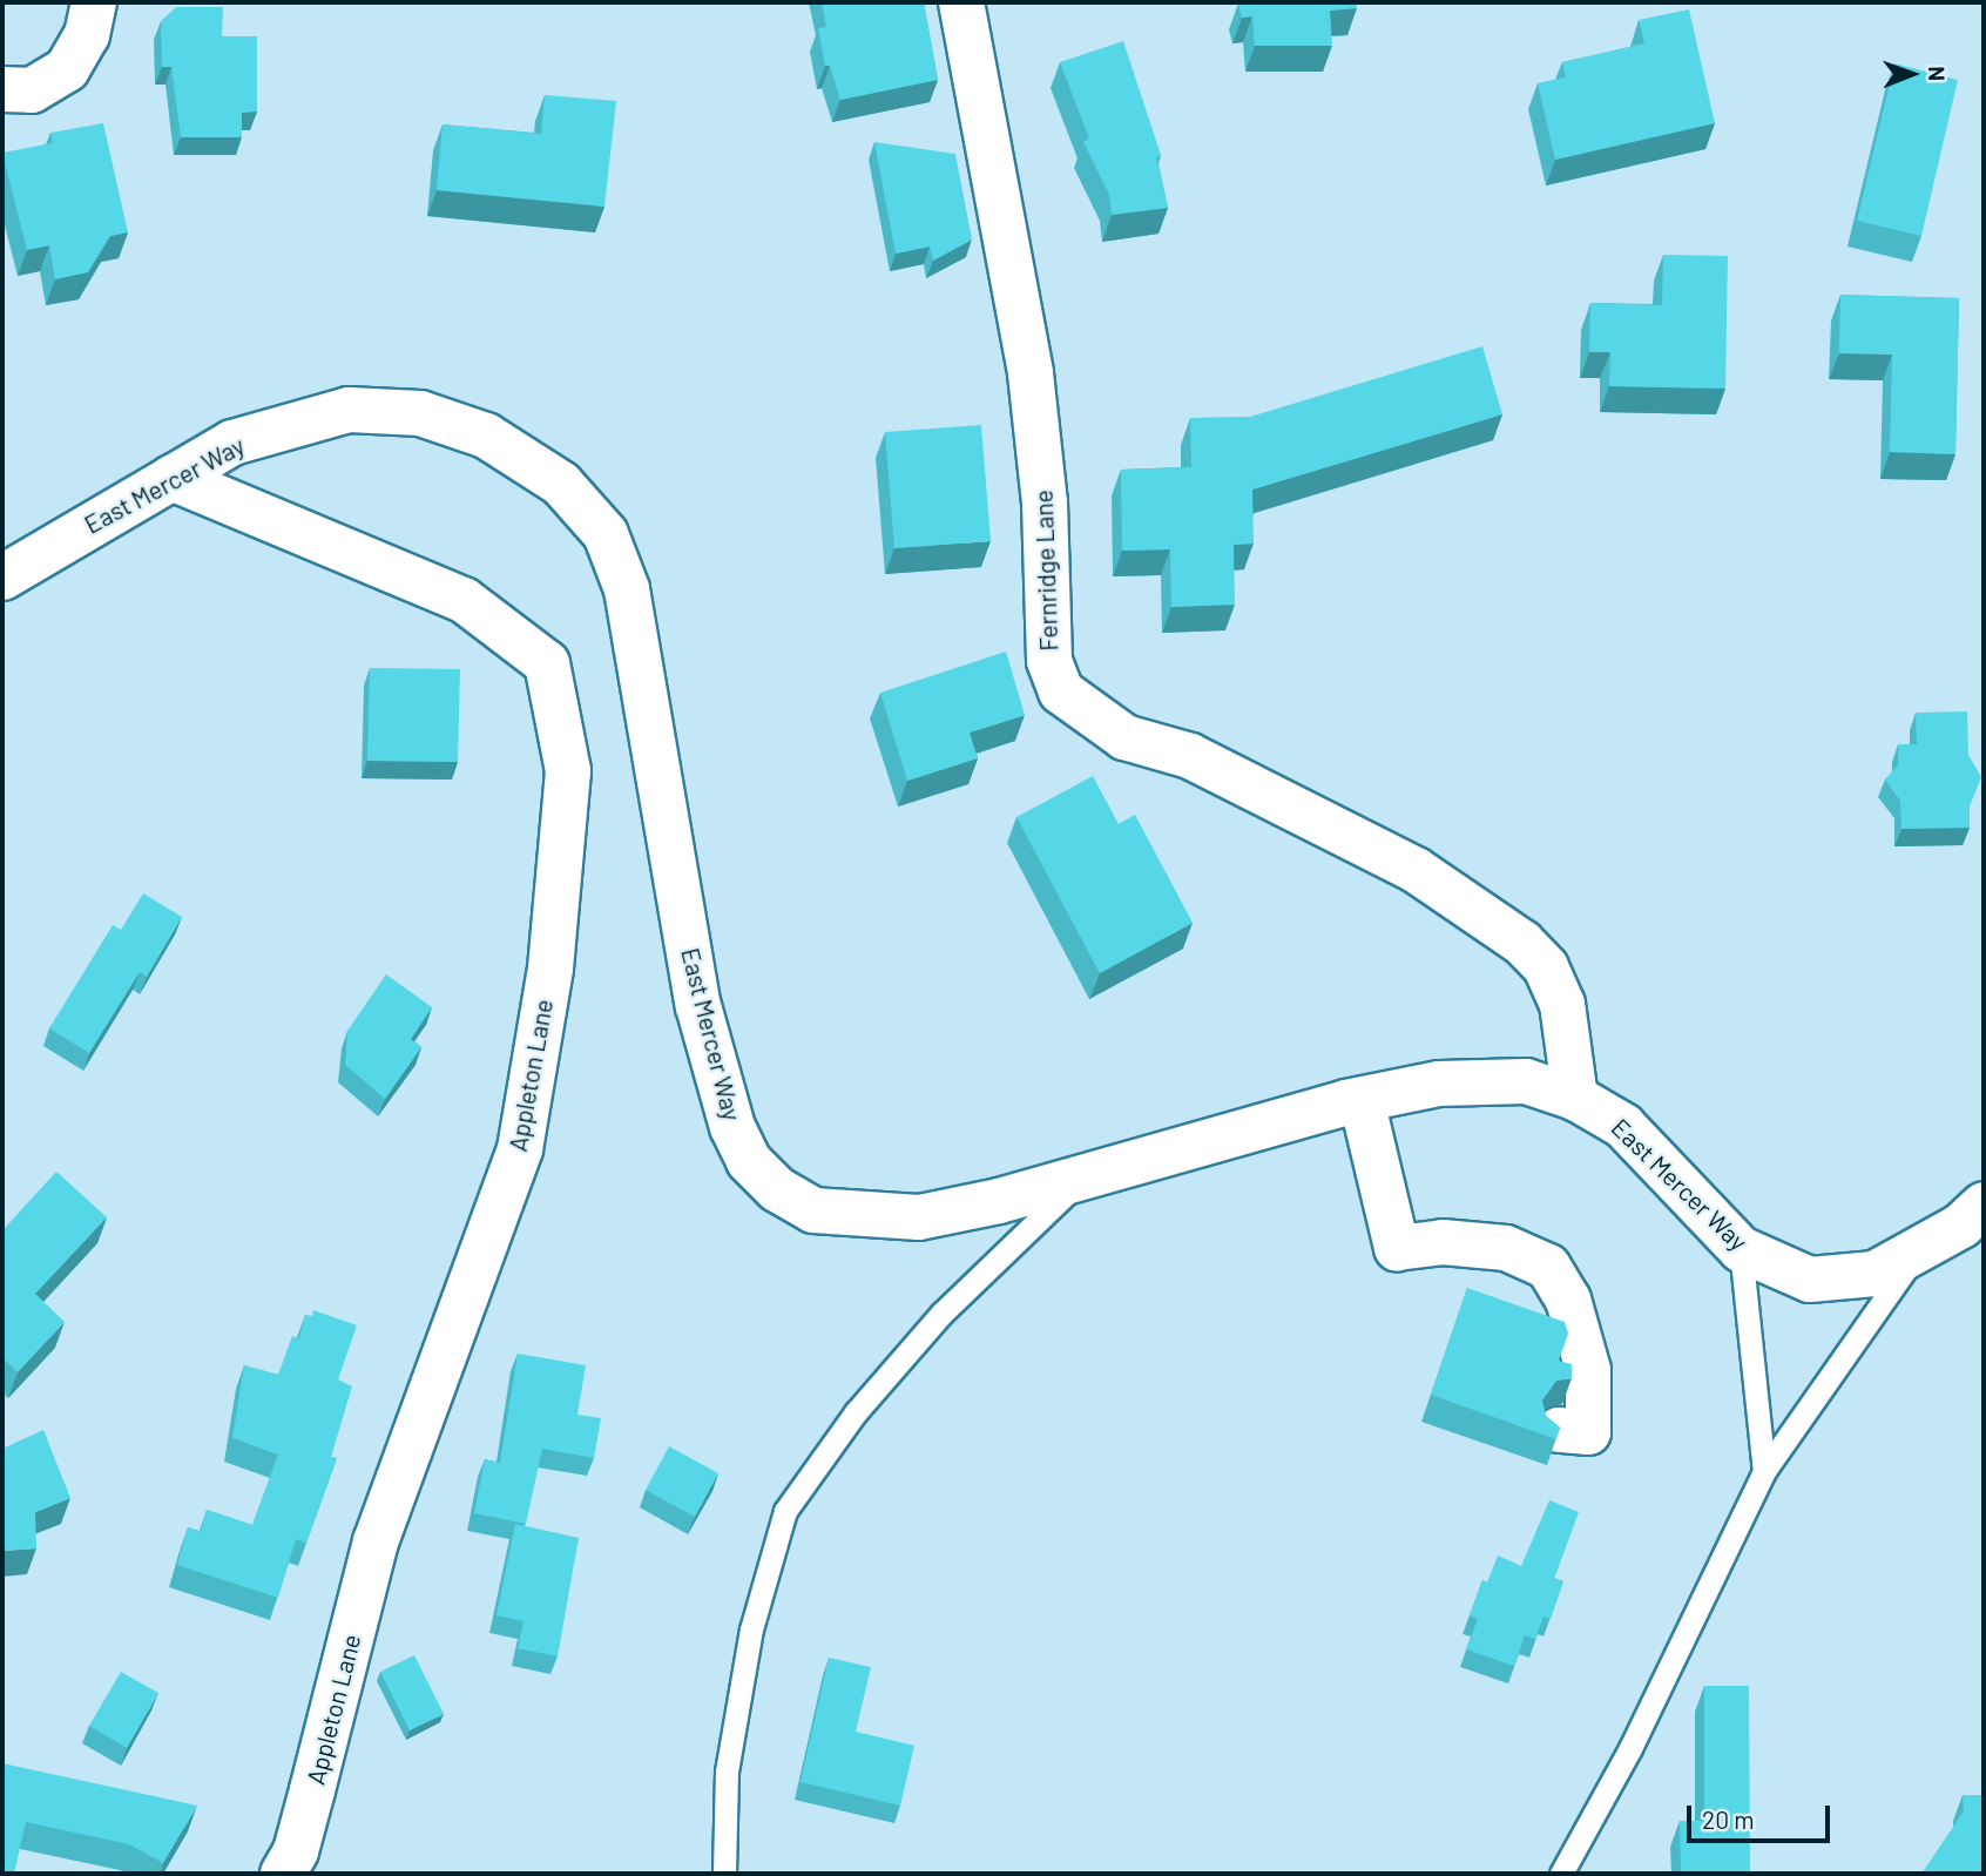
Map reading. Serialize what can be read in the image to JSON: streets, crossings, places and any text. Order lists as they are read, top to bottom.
{
  "streets": {
    "street": ["East Mercer Way", "Fernridge Lane", "Appleton Lane"]
  },
  "crossings": [
    ["East Mercer Way", "Fernridge Lane"],
    ["East Mercer Way", "Appleton Lane"]
  ],
  "scale_bar": "20 m",
  "north": "right"
}
